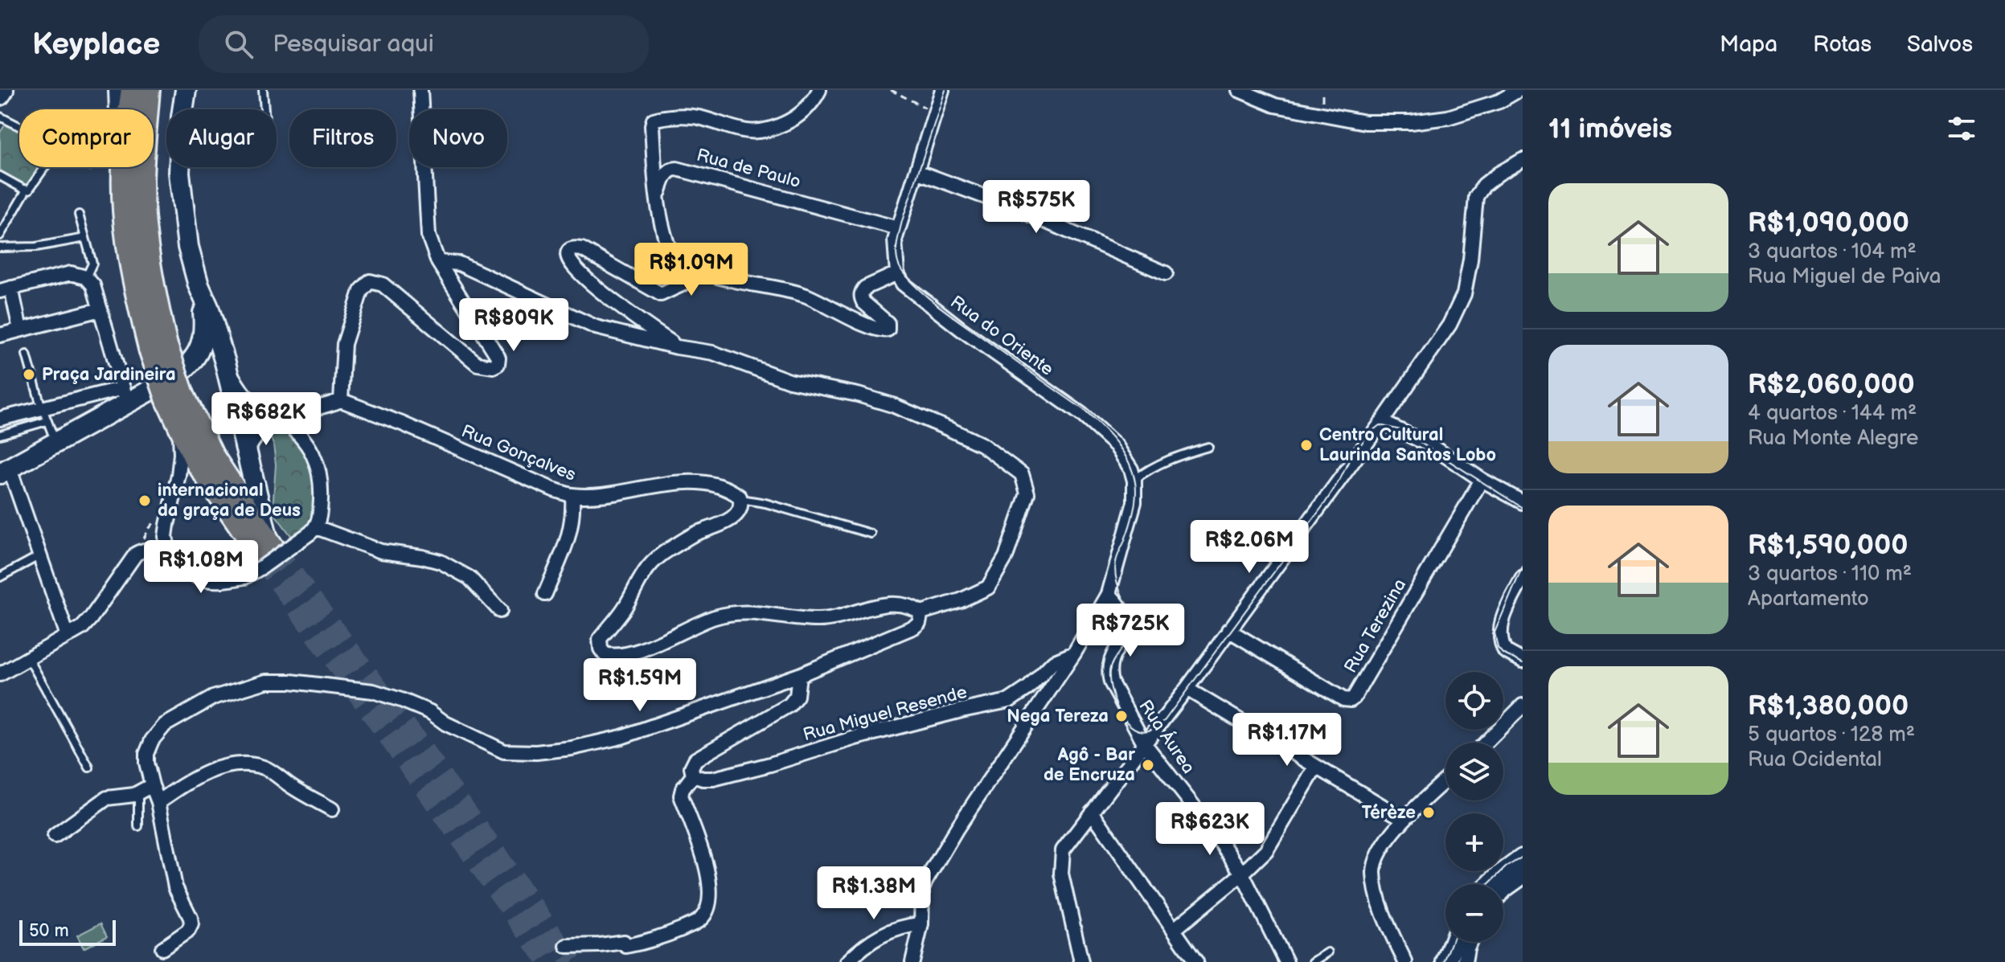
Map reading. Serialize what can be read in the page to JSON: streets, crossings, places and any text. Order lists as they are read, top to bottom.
{
  "streets": {
    "street": [
      "Rua de Paulo",
      "Rua do Oriente",
      "Rua Gonçalves",
      "Rua Terezina",
      "Rua Miguel Resende",
      "Rua Áurea"
    ]
  },
  "crossings": [
    ["Rua do Oriente", "Rua Miguel Resende"],
    ["Rua do Oriente", "Rua Áurea"]
  ],
  "places": [
    "Praça Jardineira",
    "Centro Cultural Laurinda Santos Lobo",
    "internacional da graça de Deus",
    "Nega Tereza",
    "Agô - Bar de Encruza",
    "Térèze"
  ],
  "scale_bar": "50 m",
  "page": {
    "header": "Keyplace",
    "search": "Pesquisar aqui",
    "nav": ["Mapa", "Rotas", "Salvos"],
    "heading": "11 imóveis",
    "chip": [
      "Comprar",
      "Alugar",
      "Filtros",
      "Novo"
    ],
    "list": [
      {
        "name": "R$1,090,000",
        "note": "3 quartos · 104 m² · Rua Miguel de Paiva"
      },
      {
        "name": "R$2,060,000",
        "note": "4 quartos · 144 m² · Rua Monte Alegre"
      },
      {
        "name": "R$1,590,000",
        "note": "3 quartos · 110 m² · Apartamento"
      },
      {
        "name": "R$1,380,000",
        "note": "5 quartos · 128 m² · Rua Ocidental"
      }
    ],
    "price": [
      "R$575K",
      "R$1.09M",
      "R$809K",
      "R$682K",
      "R$2.06M",
      "R$1.08M",
      "R$725K",
      "R$1.59M",
      "R$1.17M",
      "R$623K",
      "R$1.38M"
    ],
    "map_buttons": ["+", "−"],
    "scale": "50 m"
  }
}
